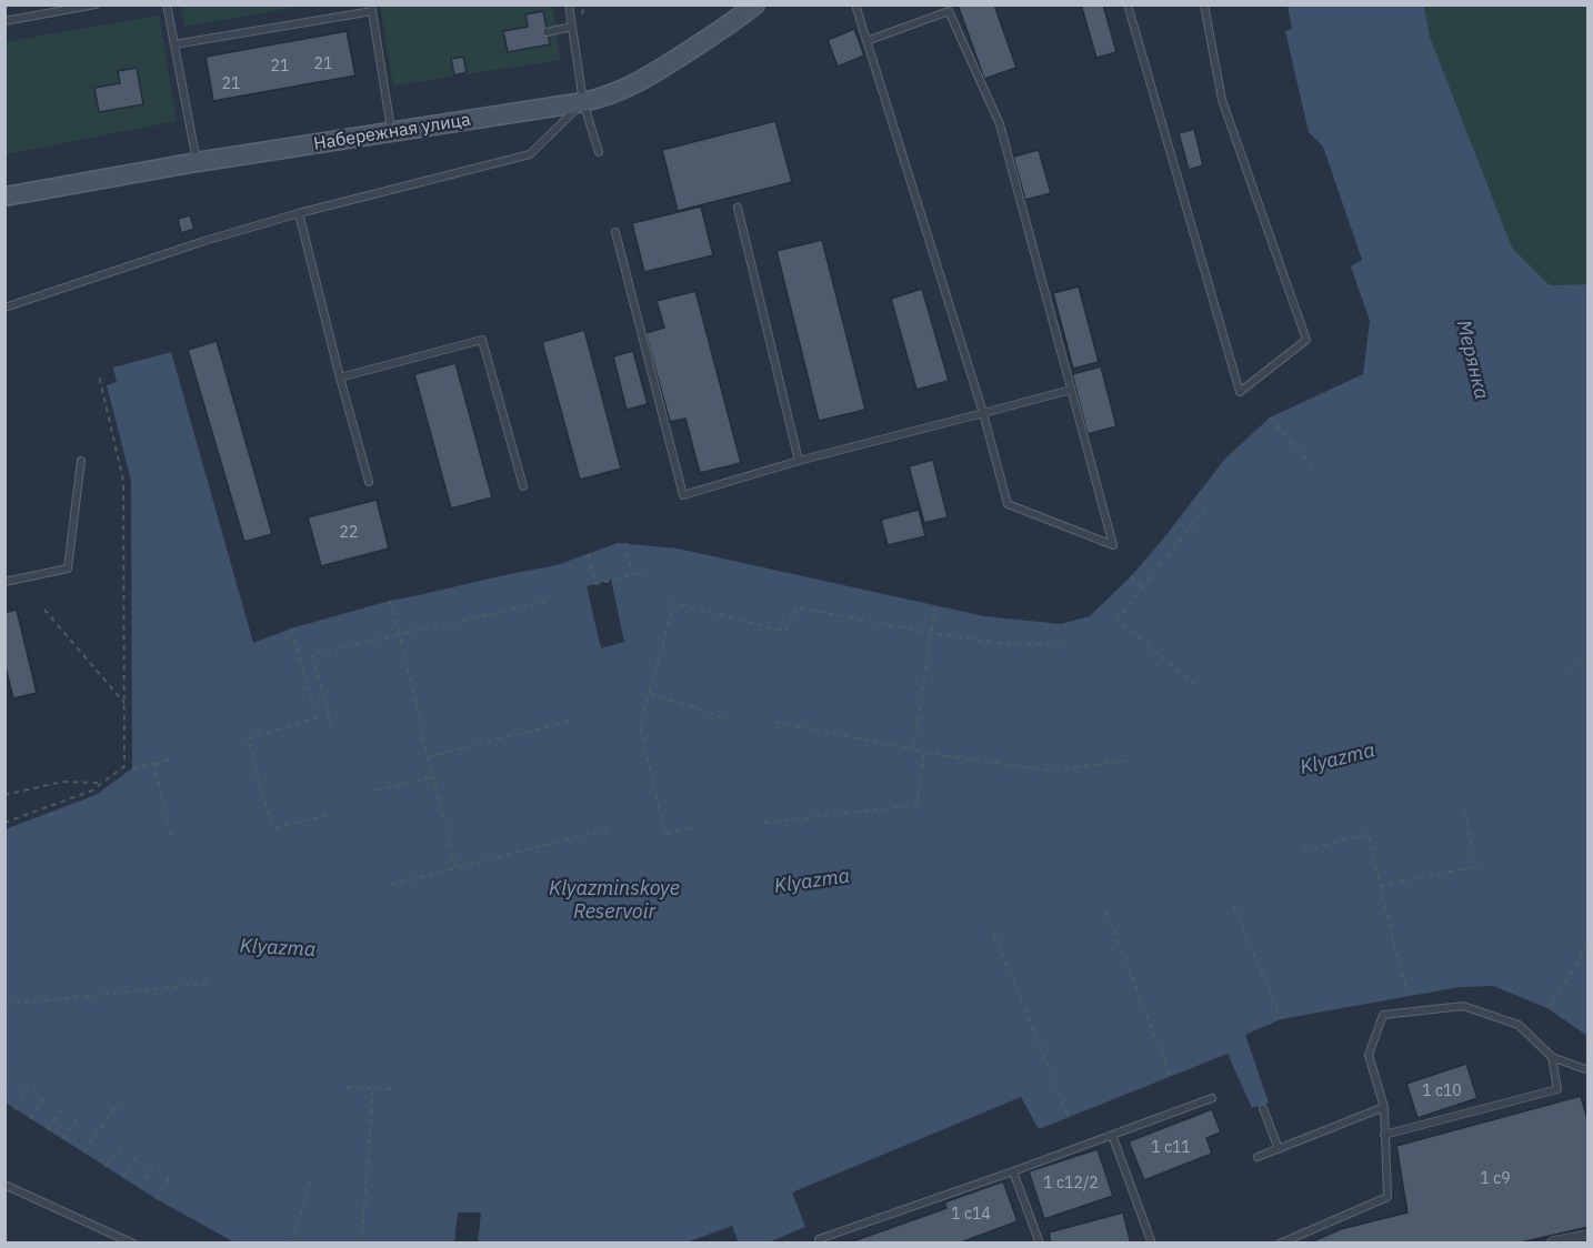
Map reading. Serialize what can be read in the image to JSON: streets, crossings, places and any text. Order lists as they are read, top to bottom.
{
  "streets": {
    "street": ["Набережная улица"]
  },
  "water": ["Мерянка", "Klyazma", "Klyazminskoye Reservoir"],
  "house_numbers": [
    "21",
    "21",
    "21",
    "22",
    "1 с10",
    "1 с11",
    "1 с9",
    "1 с12/2",
    "1 с14"
  ]
}
